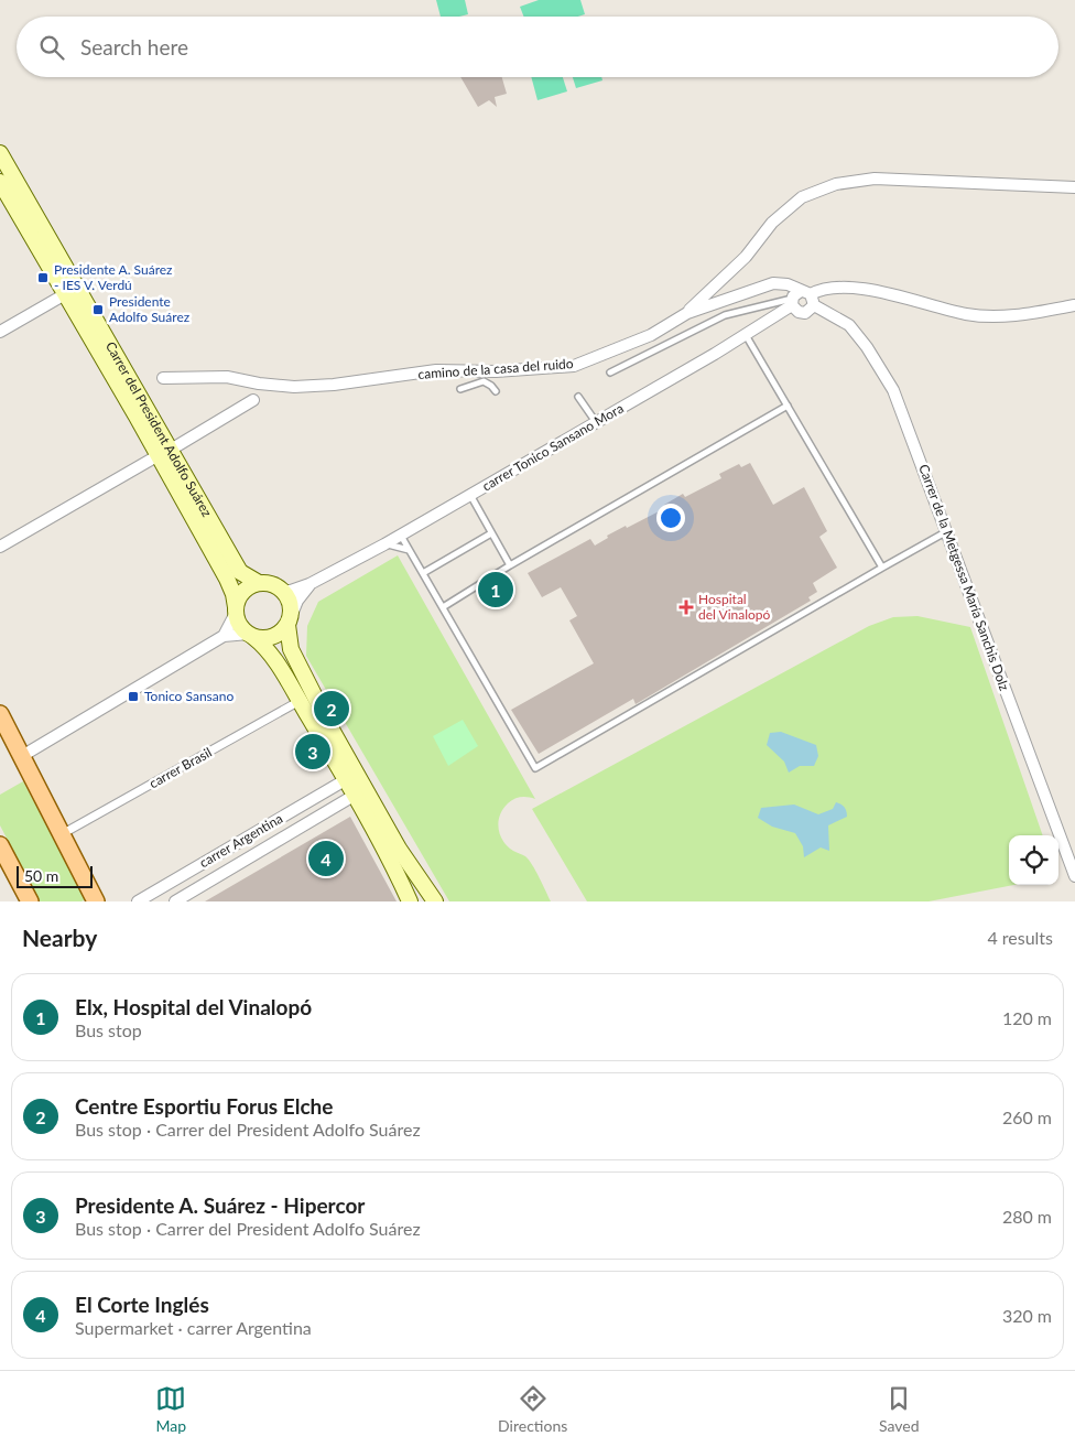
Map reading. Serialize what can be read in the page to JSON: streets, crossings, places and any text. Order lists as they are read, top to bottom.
{
  "streets": {
    "main road": ["Carrer del President Adolfo Suárez"],
    "street": [
      "camino de la casa del ruido",
      "carrer Tonico Sansano Mora",
      "Carrer de la Metgessa María Sanchis Dolz",
      "carrer Brasil",
      "carrer Argentina"
    ]
  },
  "crossings": [
    ["camino de la casa del ruido", "Carrer de la Metgessa María Sanchis Dolz"],
    ["Carrer del President Adolfo Suárez", "carrer Tonico Sansano Mora"],
    ["carrer Tonico Sansano Mora", "Carrer de la Metgessa María Sanchis Dolz"]
  ],
  "places": {
    "transit": ["Presidente A. Suárez - IES V. Verdú", "Presidente Adolfo Suárez", "Tonico Sansano"],
    "health": ["Hospital del Vinalopó"]
  },
  "scale_bar": "50 m",
  "page": {
    "search": "Search here",
    "pins": [
      "1",
      "2",
      "3",
      "4"
    ],
    "scale": "50 m",
    "heading": ["Nearby", "4 results"],
    "list": [
      {
        "mark": "1",
        "name": "Elx, Hospital del Vinalopó",
        "note": "Bus stop",
        "value": "120 m"
      },
      {
        "mark": "2",
        "name": "Centre Esportiu Forus Elche",
        "note": "Bus stop · Carrer del President Adolfo Suárez",
        "value": "260 m"
      },
      {
        "mark": "3",
        "name": "Presidente A. Suárez - Hipercor",
        "note": "Bus stop · Carrer del President Adolfo Suárez",
        "value": "280 m"
      },
      {
        "mark": "4",
        "name": "El Corte Inglés",
        "note": "Supermarket · carrer Argentina",
        "value": "320 m"
      }
    ],
    "nav": ["Map", "Directions", "Saved"]
  }
}
